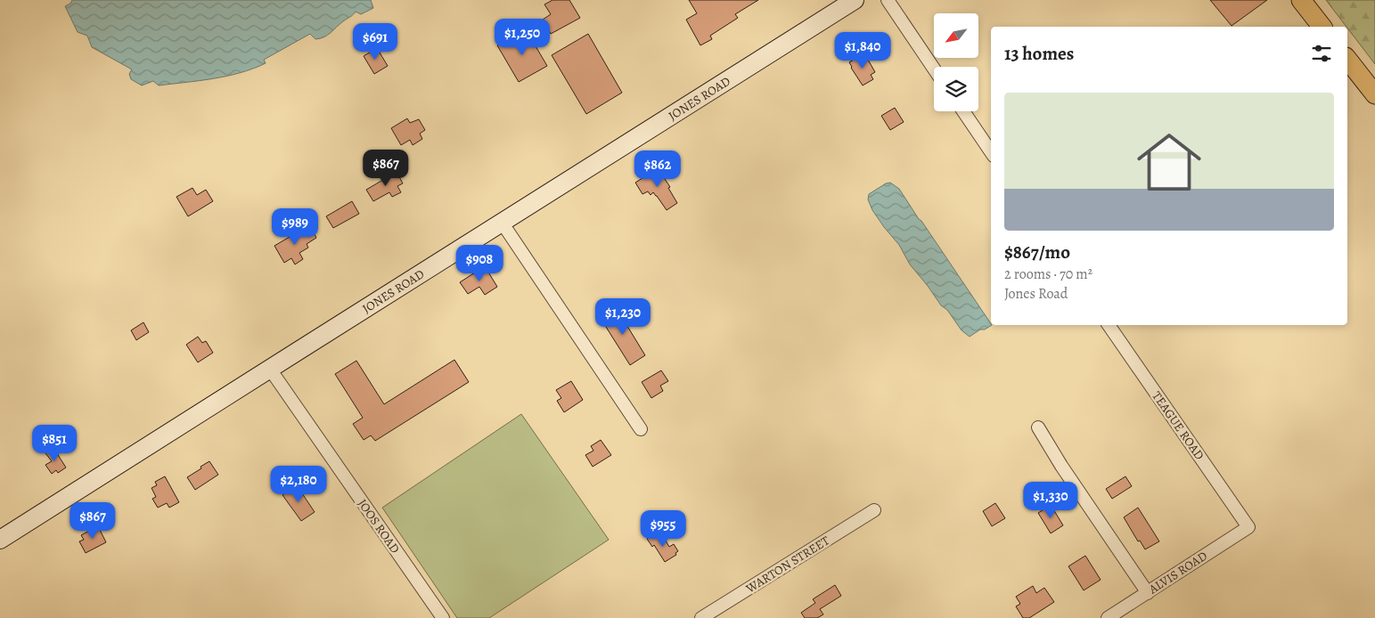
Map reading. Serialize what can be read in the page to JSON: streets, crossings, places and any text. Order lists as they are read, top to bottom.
{
  "streets": {
    "street": [
      "JONES ROAD",
      "TEAGUE ROAD",
      "JOOS ROAD",
      "WARTON STREET",
      "ALVIS ROAD"
    ]
  },
  "crossings": [
    ["JONES ROAD", "JOOS ROAD"],
    ["TEAGUE ROAD", "ALVIS ROAD"]
  ],
  "north": "bottom left",
  "page": {
    "price": [
      "$1,250",
      "$691",
      "$1,840",
      "$867",
      "$862",
      "$989",
      "$908",
      "$1,230",
      "$851",
      "$2,180",
      "$1,330",
      "$867",
      "$955"
    ],
    "heading": "13 homes",
    "list": [
      {
        "name": "$867/mo",
        "note": "2 rooms · 70 m² · Jones Road"
      }
    ]
  }
}
